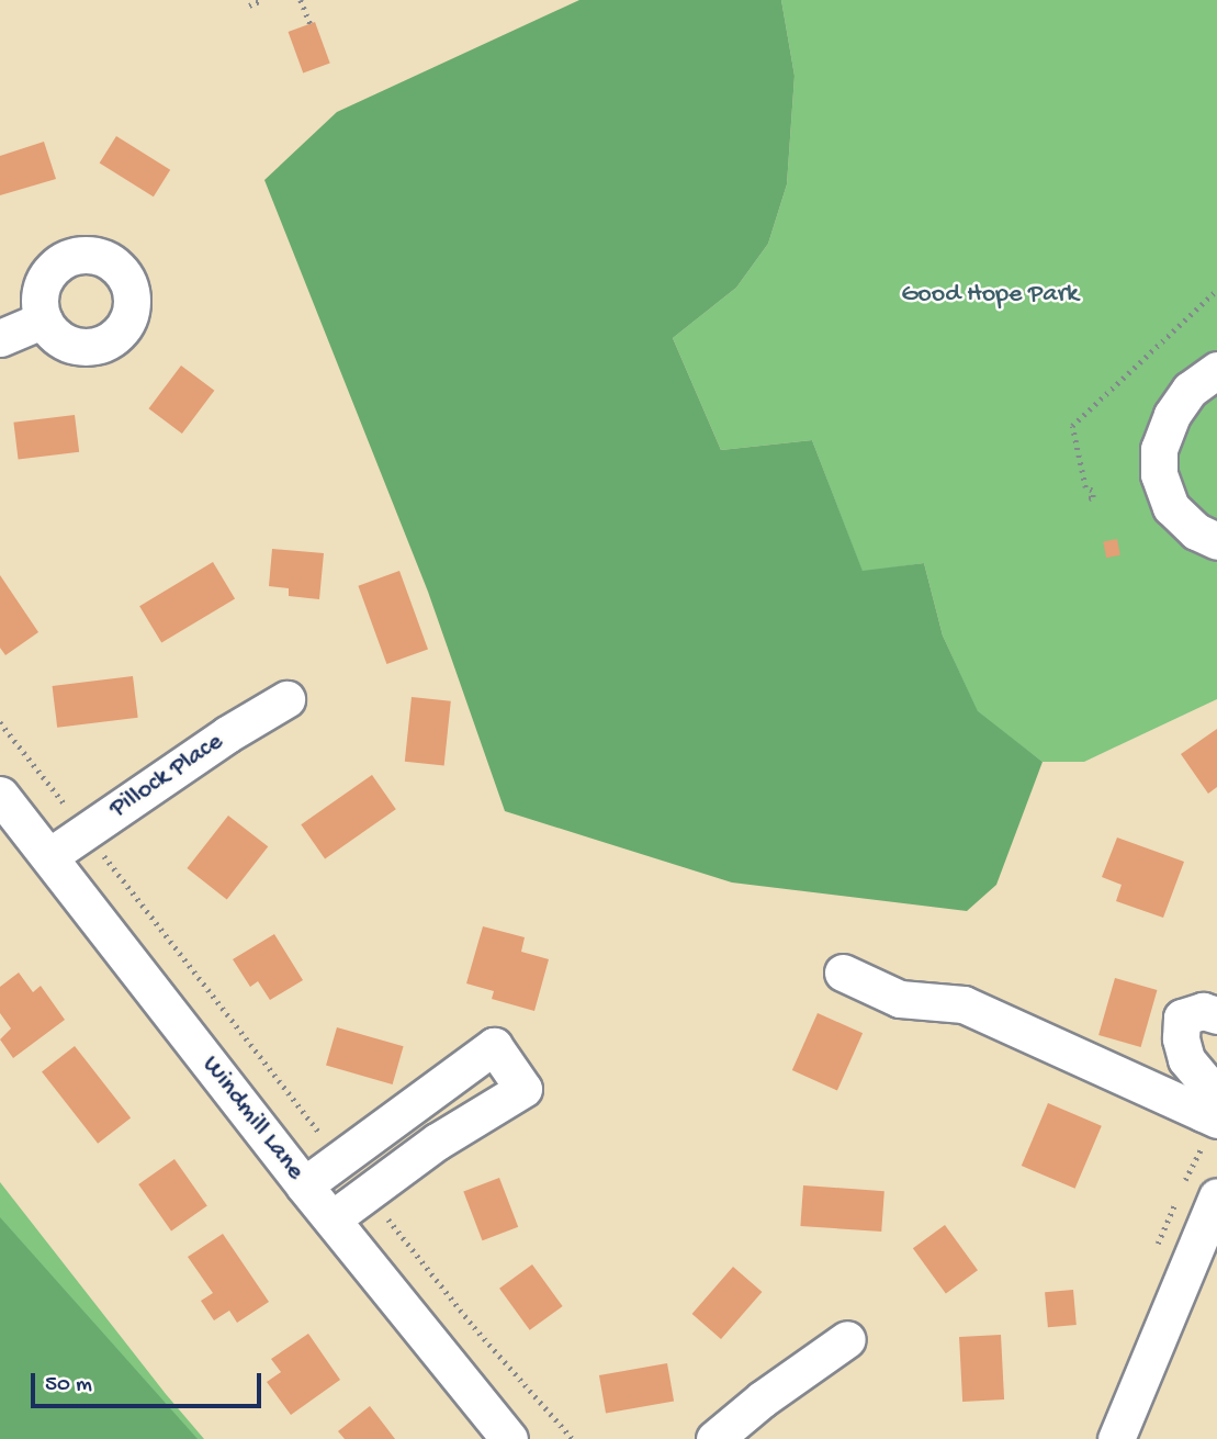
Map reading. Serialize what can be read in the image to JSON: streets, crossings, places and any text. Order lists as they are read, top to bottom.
{
  "streets": {
    "street": ["Pillock Place", "Windmill Lane"]
  },
  "crossings": [
    ["Pillock Place", "Windmill Lane"]
  ],
  "parks": ["Good Hope Park"],
  "scale_bar": "50 m"
}
